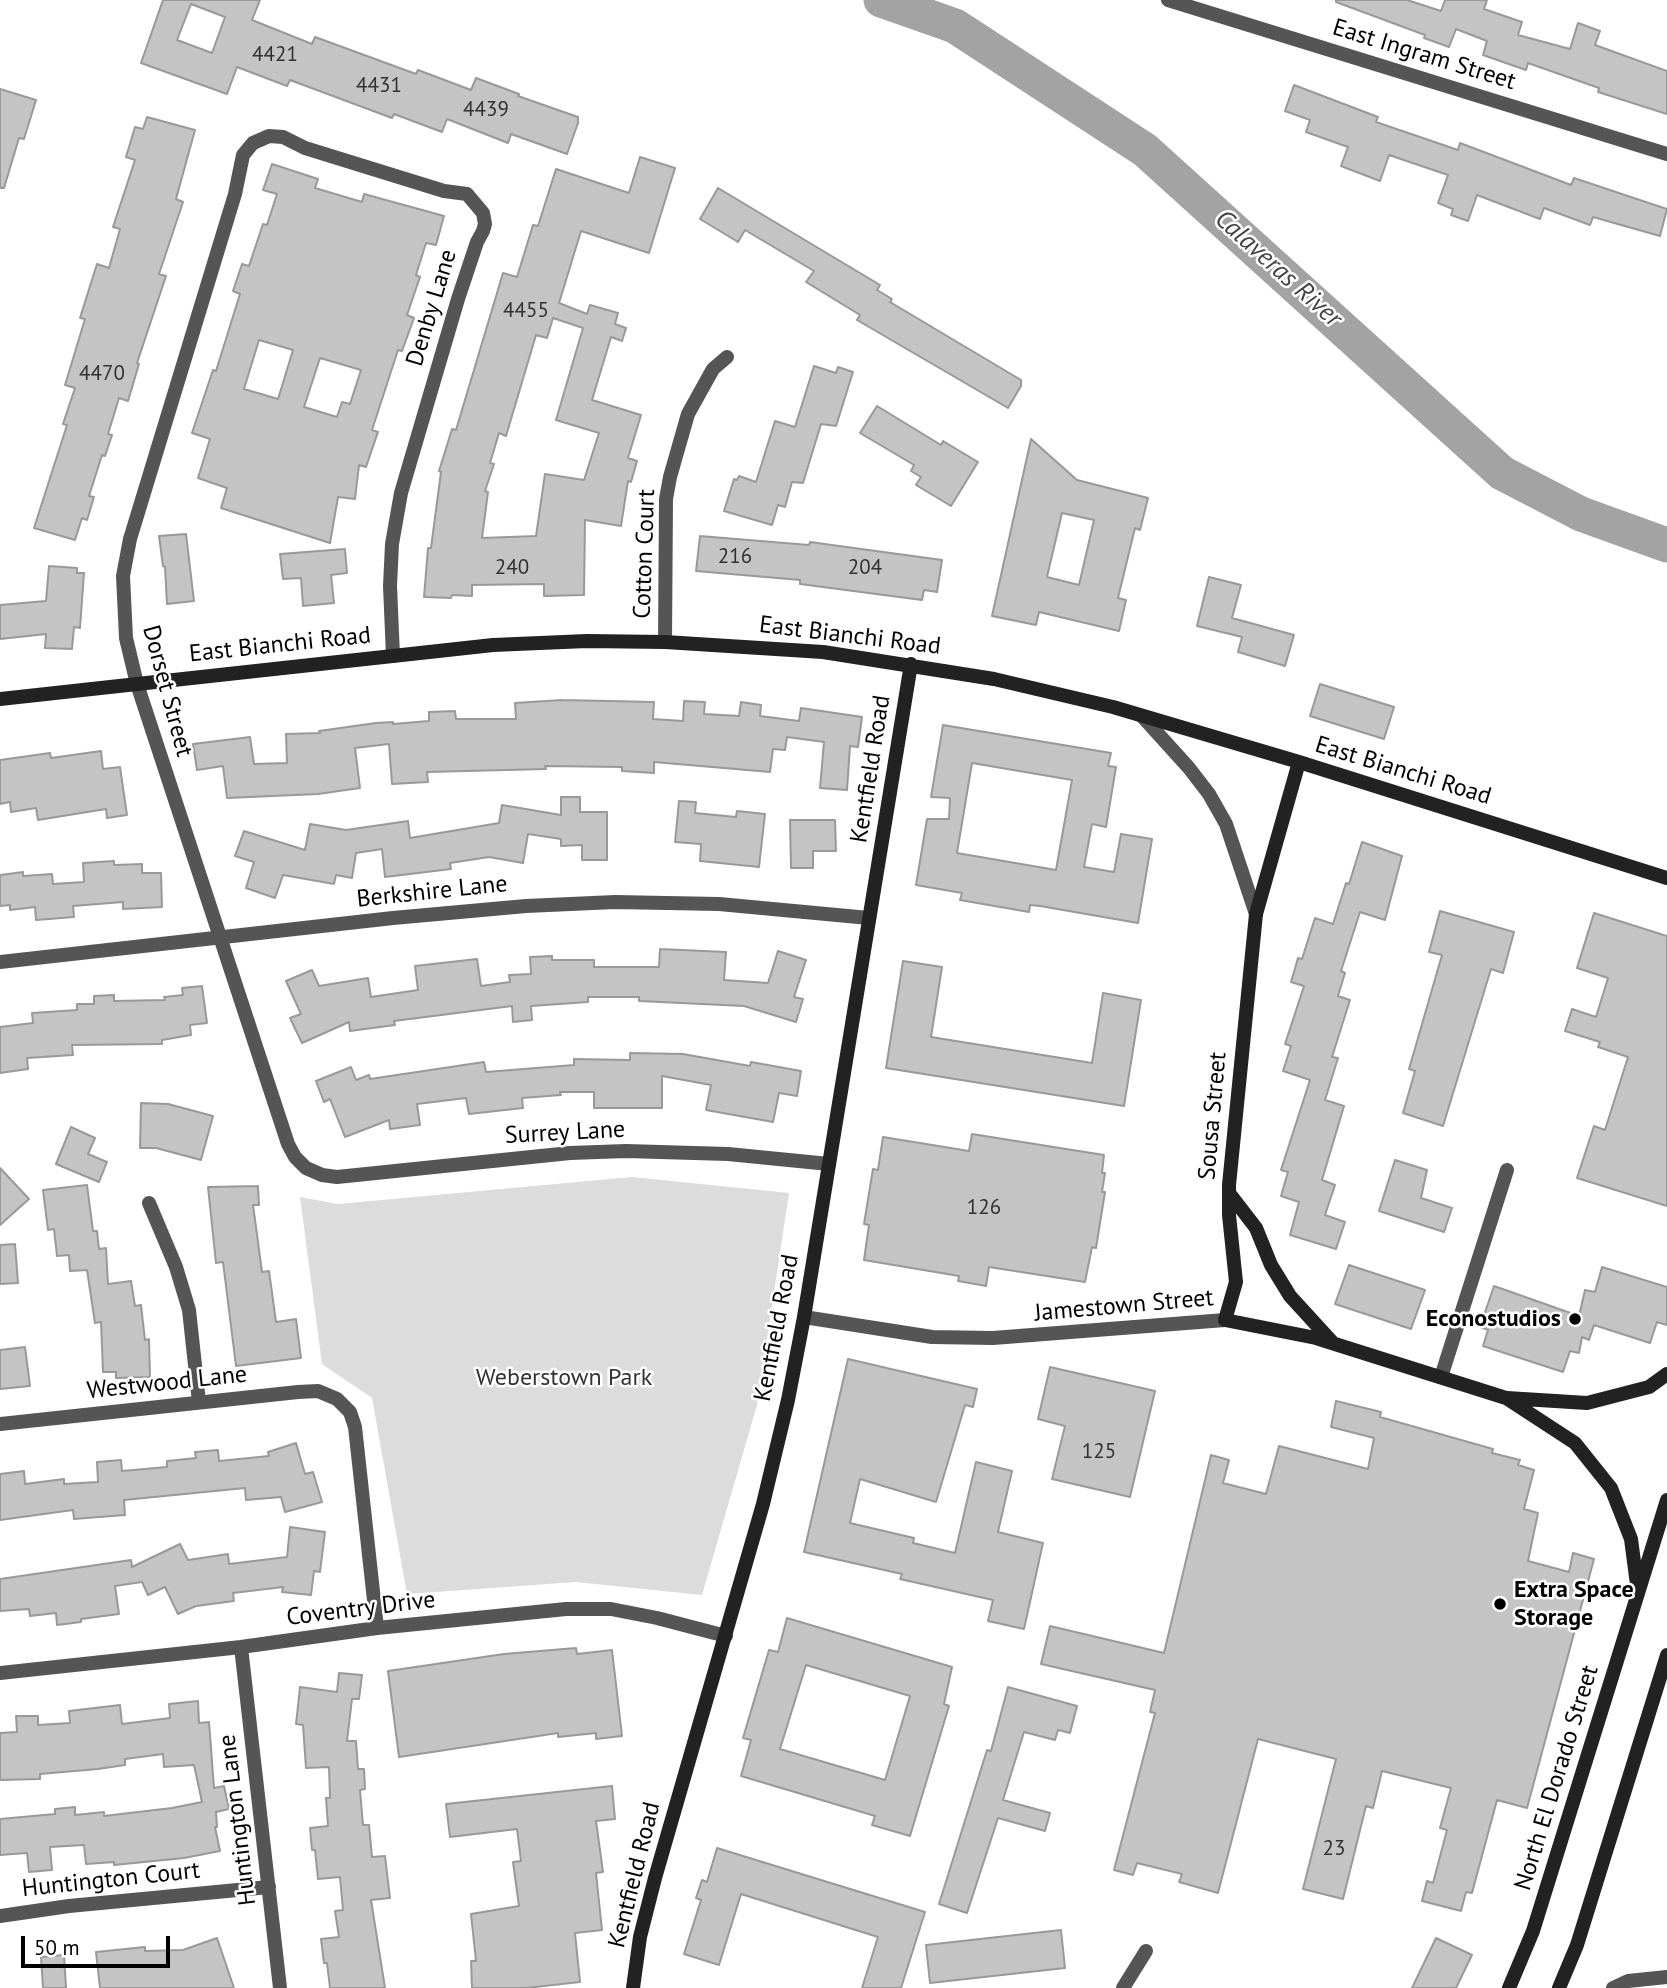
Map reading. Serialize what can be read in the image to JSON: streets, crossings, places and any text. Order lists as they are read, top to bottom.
{
  "streets": {
    "street": [
      "East Ingram Street",
      "Denby Lane",
      "Cotton Court",
      "East Bianchi Road",
      "Dorset Street",
      "Kentfield Road",
      "Berkshire Lane",
      "Sousa Street",
      "Surrey Lane",
      "Jamestown Street",
      "Westwood Lane",
      "Coventry Drive",
      "North El Dorado Street",
      "Huntington Lane",
      "Huntington Court"
    ]
  },
  "crossings": [
    ["Denby Lane", "East Bianchi Road"],
    ["Denby Lane", "Dorset Street"],
    ["Cotton Court", "East Bianchi Road"],
    ["East Bianchi Road", "Dorset Street"],
    ["East Bianchi Road", "Kentfield Road"],
    ["East Bianchi Road", "Sousa Street"],
    ["Dorset Street", "Berkshire Lane"],
    ["Dorset Street", "Surrey Lane"],
    ["Kentfield Road", "Berkshire Lane"],
    ["Kentfield Road", "Surrey Lane"],
    ["Kentfield Road", "Jamestown Street"],
    ["Kentfield Road", "Coventry Drive"],
    ["Sousa Street", "Jamestown Street"],
    ["Westwood Lane", "Coventry Drive"],
    ["Coventry Drive", "Huntington Lane"],
    ["Huntington Lane", "Huntington Court"]
  ],
  "water": ["Calaveras River"],
  "parks": ["Weberstown Park"],
  "places": ["Econostudios", "Extra Space Storage"],
  "house_numbers": [
    "4421",
    "4431",
    "4439",
    "4455",
    "4470",
    "216",
    "240",
    "204",
    "126",
    "125",
    "23"
  ],
  "scale_bar": "50 m"
}
